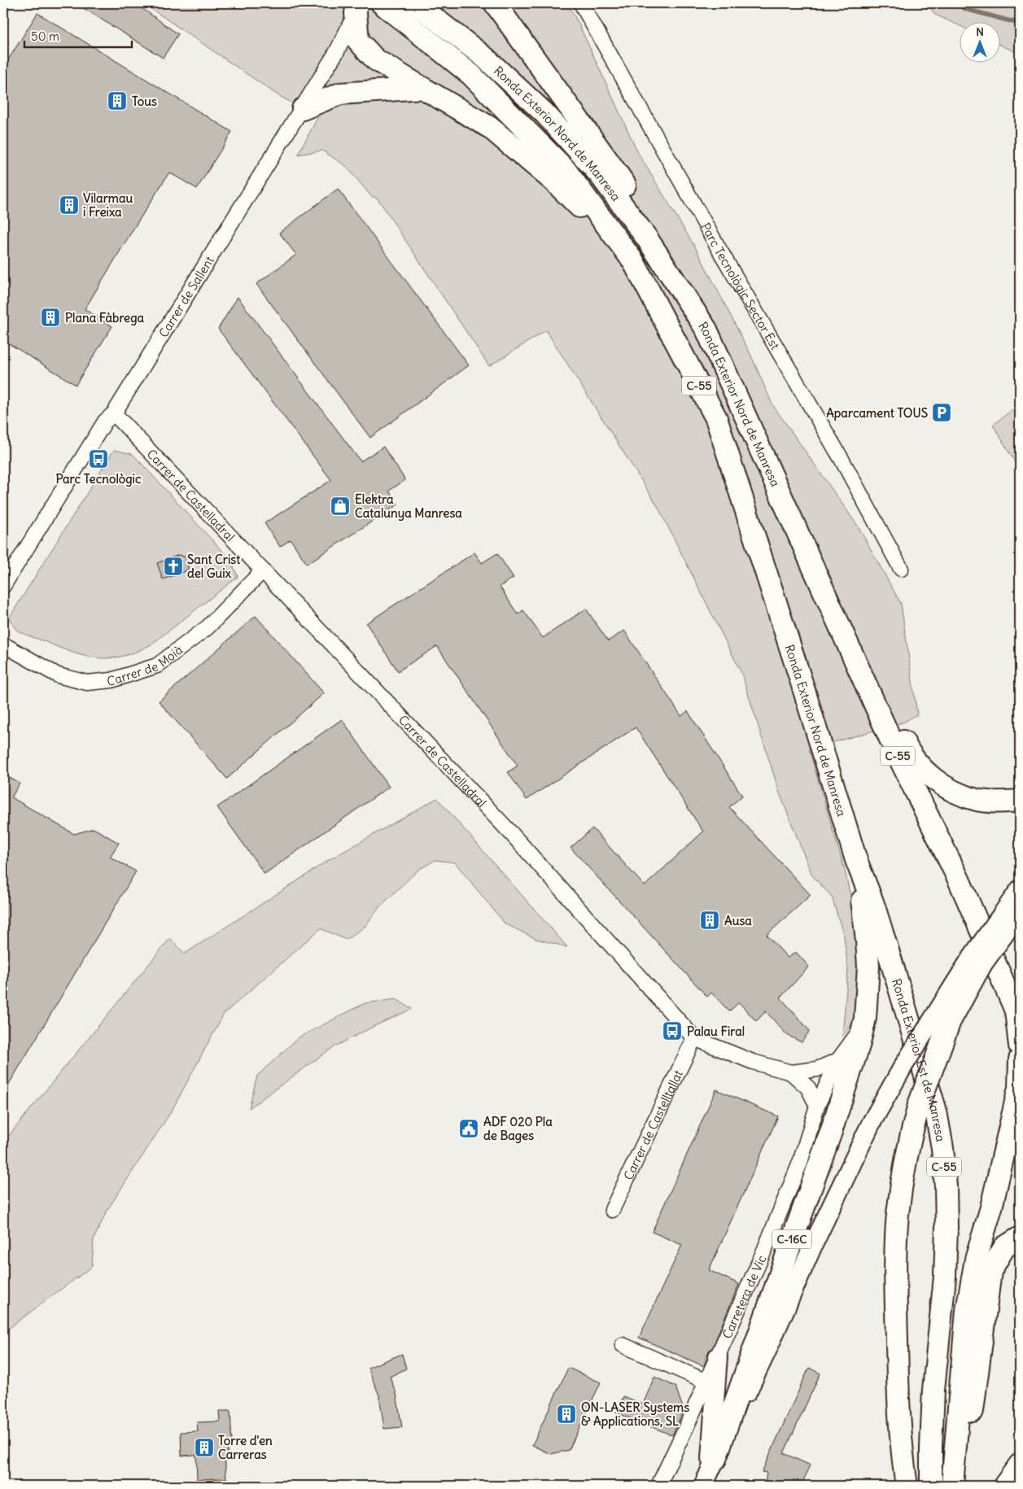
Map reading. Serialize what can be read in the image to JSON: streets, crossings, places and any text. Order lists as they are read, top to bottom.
{
  "streets": {
    "highway": [
      "Ronda Exterior Nord de Manresa",
      "C-55",
      "Ronda Exterior Est de Manresa",
      "C-16C"
    ],
    "street": [
      "Parc Tecnològic Sector Est",
      "Carrer de Sallent",
      "Carrer de Castelladral",
      "Carrer de Moià",
      "Carrer de Castelltallat",
      "Carretera de Vic"
    ]
  },
  "crossings": [
    ["Ronda Exterior Nord de Manresa", "C-55"],
    ["Ronda Exterior Nord de Manresa", "Ronda Exterior Est de Manresa"],
    ["Ronda Exterior Nord de Manresa", "C-16C"],
    ["Carrer de Sallent", "Carrer de Castelladral"],
    ["Carrer de Castelladral", "Carrer de Moià"],
    ["Carrer de Castelladral", "Carrer de Castelltallat"],
    ["Carrer de Castelladral", "Carretera de Vic"],
    ["Ronda Exterior Est de Manresa", "C-16C"],
    ["C-16C", "Carretera de Vic"]
  ],
  "places": {
    "building": [
      "Tous",
      "Vilarmau i Freixa",
      "Plana Fàbrega",
      "Ausa",
      "ON-LASER Systems & Applications, SL",
      "Torre d'en Carreras"
    ],
    "parking": ["Aparcament TOUS"],
    "bus stop": ["Parc Tecnològic", "Palau Firal"],
    "shop": ["Elektra Catalunya Manresa"],
    "church": ["Sant Crist del Guix"],
    "public building": ["ADF 020 Pla de Bages"]
  },
  "scale_bar": "50 m",
  "north": "top"
}
